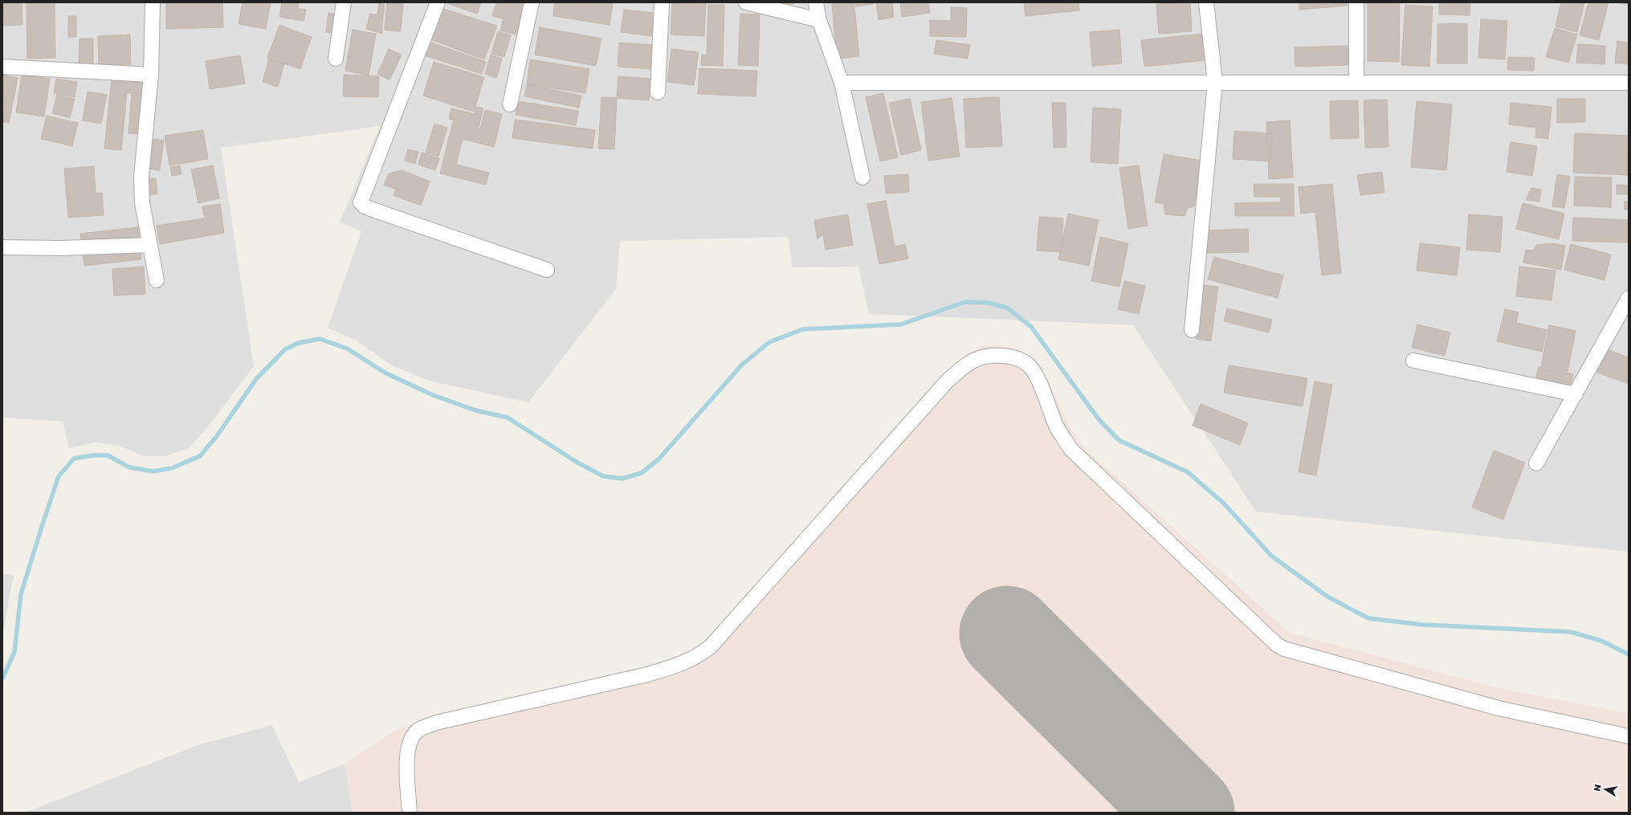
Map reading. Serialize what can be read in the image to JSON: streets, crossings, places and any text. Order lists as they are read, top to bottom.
{
  "north": "left"
}
